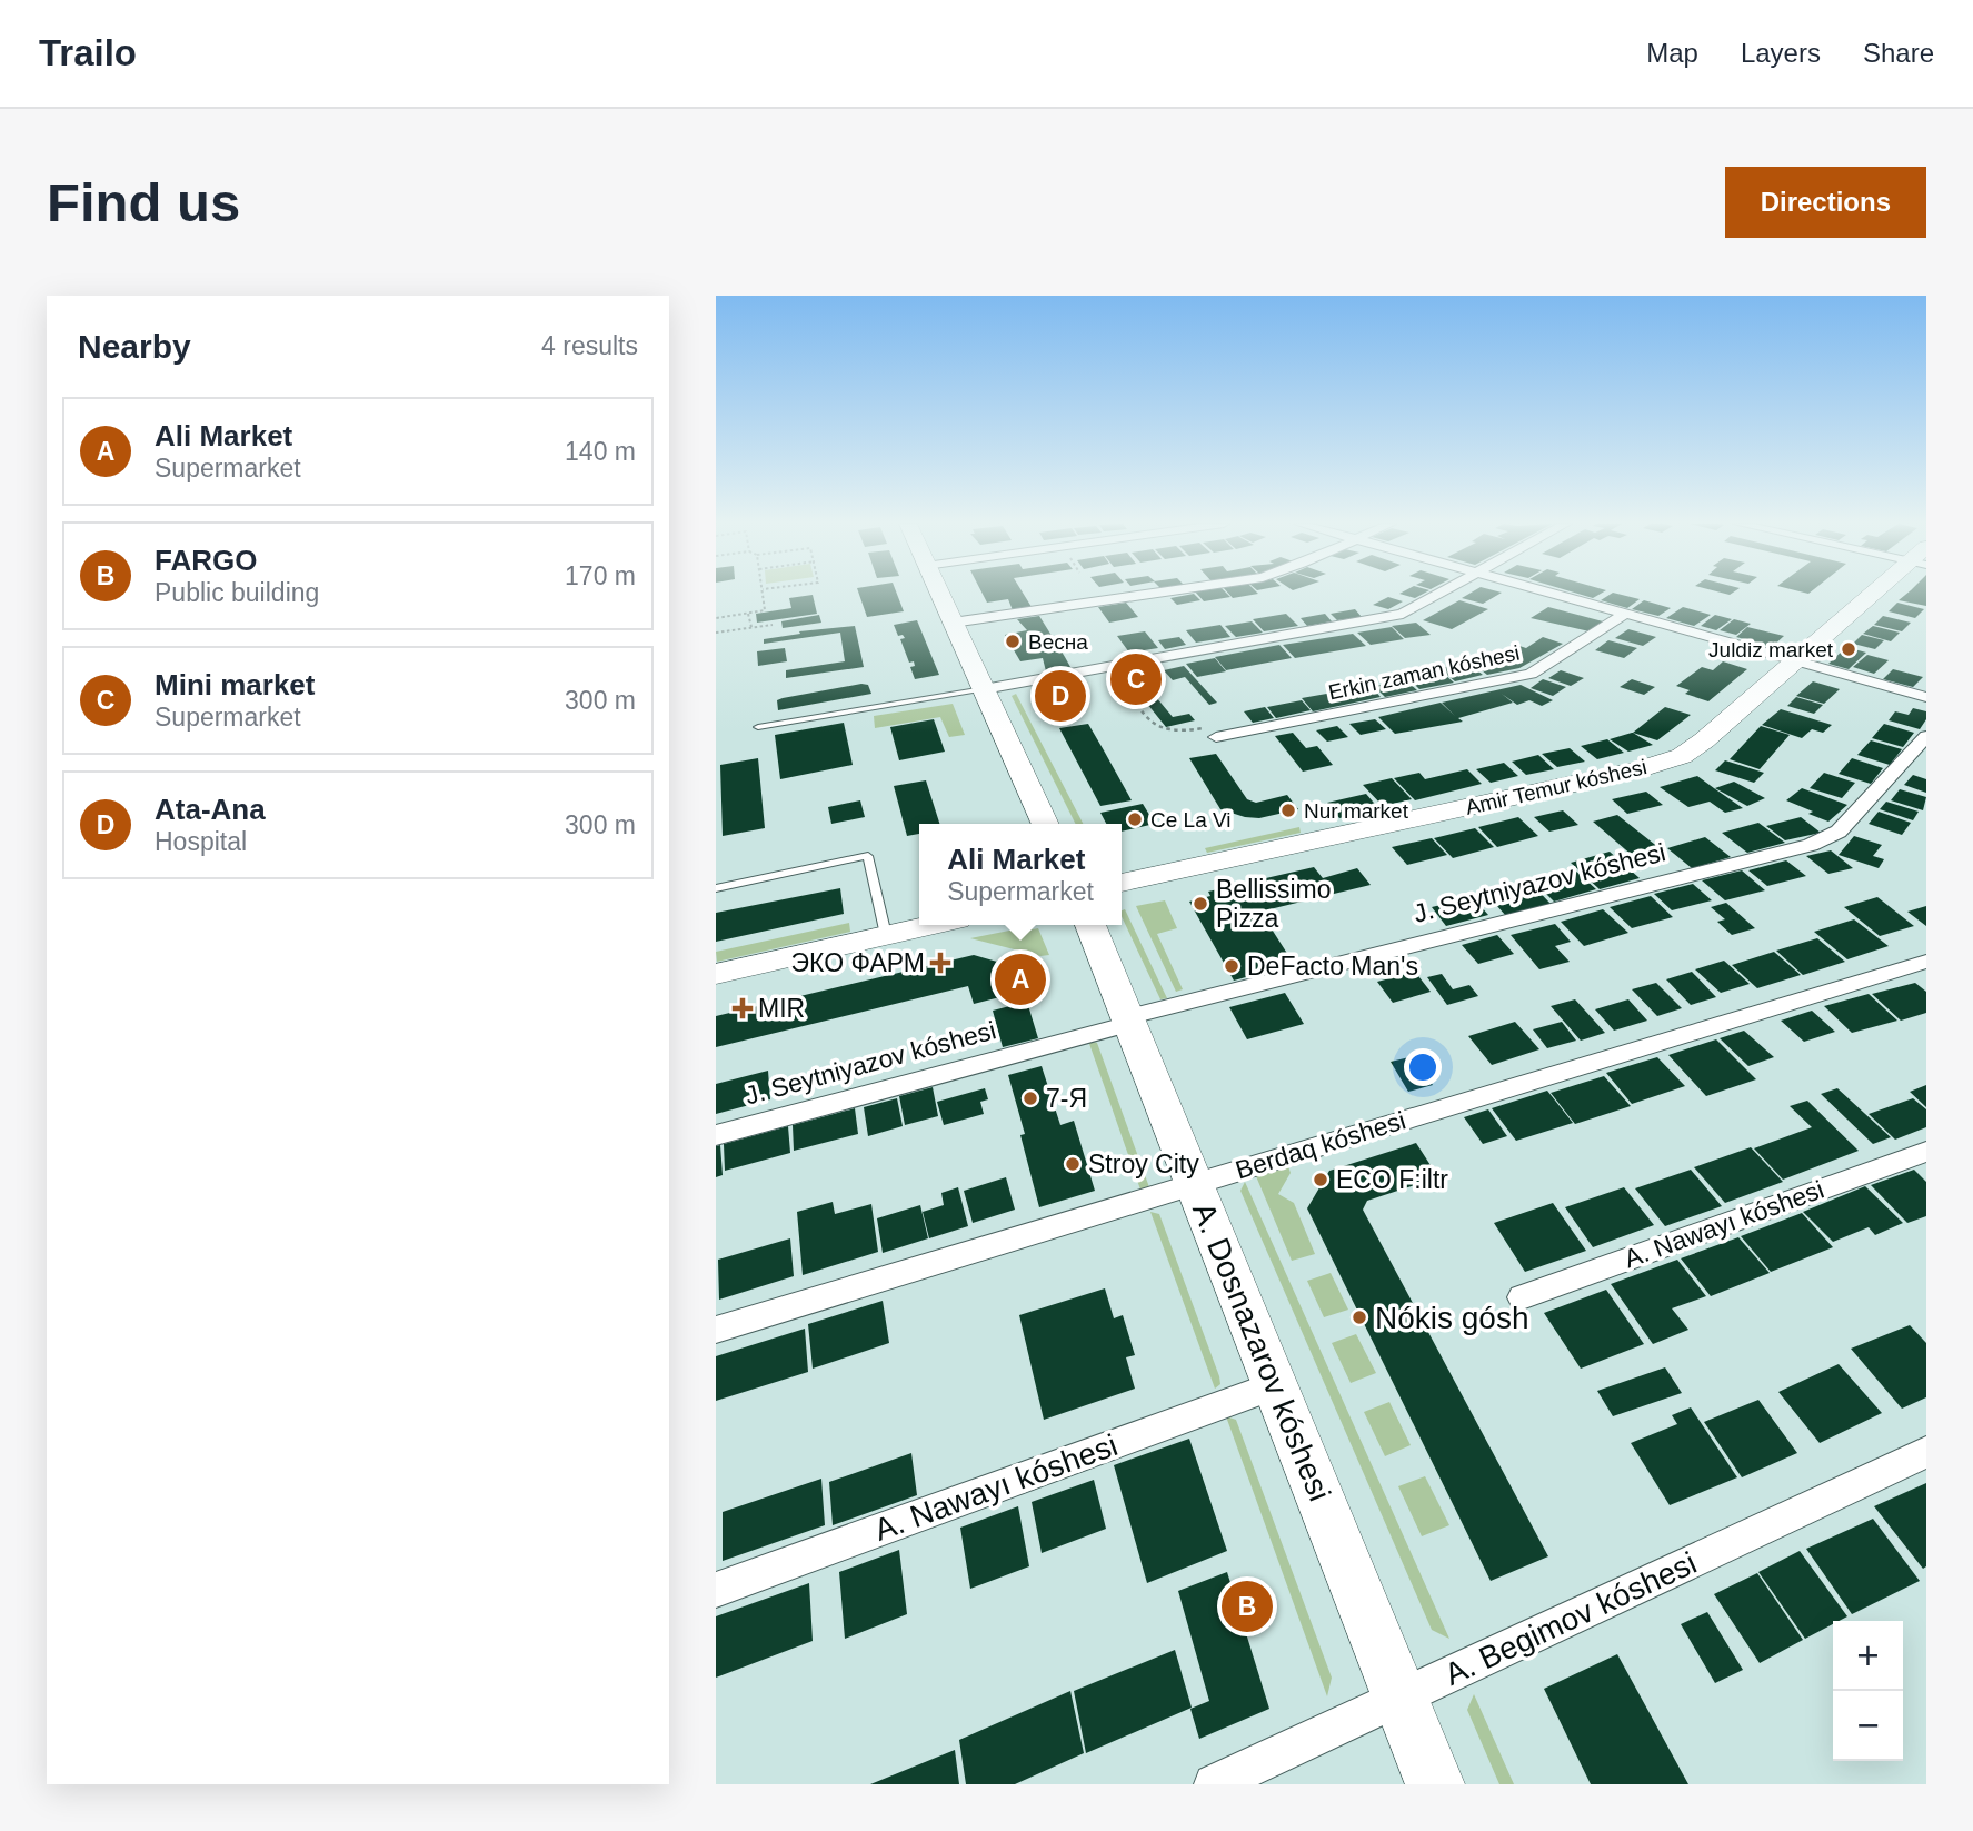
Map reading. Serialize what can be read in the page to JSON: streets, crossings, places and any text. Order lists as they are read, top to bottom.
{
  "streets": {
    "main road": ["Amir Temur kóshesi", "A. Dosnazarov kóshesi"],
    "street": [
      "Erkin zaman kóshesi",
      "J. Seytniyazov kóshesi",
      "Berdaq kóshesi",
      "A. Nawayı kóshesi",
      "A. Begimov kóshesi"
    ]
  },
  "crossings": [
    ["J. Seytniyazov kóshesi", "A. Dosnazarov kóshesi"],
    ["Berdaq kóshesi", "A. Dosnazarov kóshesi"],
    ["A. Nawayı kóshesi", "A. Dosnazarov kóshesi"],
    ["A. Dosnazarov kóshesi", "A. Begimov kóshesi"]
  ],
  "places": {
    "other": [
      "Весна",
      "Juldiz market",
      "Nur market",
      "Ce La Vi",
      "Bellissimo Pizza",
      "DeFacto Man's",
      "7-Я",
      "Stroy City",
      "ECO F:iltr",
      "Nókis gósh"
    ],
    "health": ["ЭКО ФАРМ", "MIR"]
  },
  "page": {
    "header": "Trailo",
    "nav": ["Map", "Layers", "Share"],
    "buttons": "Directions",
    "title": "Find us",
    "heading": ["Nearby", "4 results"],
    "list": [
      {
        "mark": "A",
        "name": "Ali Market",
        "note": "Supermarket",
        "value": "140 m"
      },
      {
        "mark": "B",
        "name": "FARGO",
        "note": "Public building",
        "value": "170 m"
      },
      {
        "mark": "C",
        "name": "Mini market",
        "note": "Supermarket",
        "value": "300 m"
      },
      {
        "mark": "D",
        "name": "Ata-Ana",
        "note": "Hospital",
        "value": "300 m"
      }
    ],
    "pins": [
      "C",
      "D",
      "A",
      "B"
    ],
    "popup": ["Ali Market", "Supermarket"],
    "map_buttons": ["+", "−"]
  }
}
